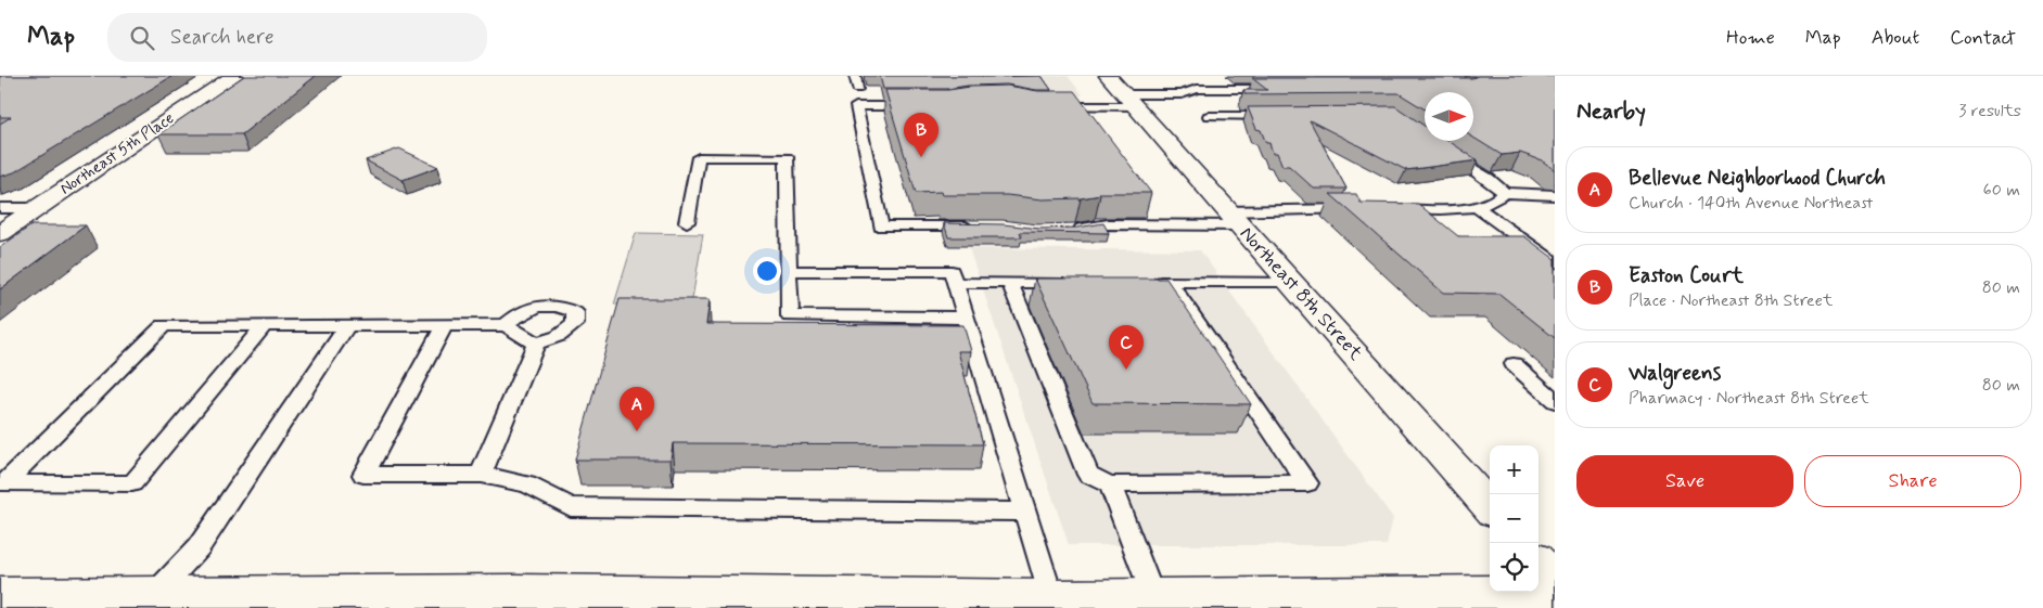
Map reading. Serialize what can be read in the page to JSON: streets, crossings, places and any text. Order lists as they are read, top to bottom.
{
  "streets": {
    "street": ["Northeast 5th Place", "Northeast 8th Street"]
  },
  "north": "right",
  "page": {
    "header": "Map",
    "search": "Search here",
    "nav": [
      "Home",
      "Map",
      "About",
      "Contact"
    ],
    "heading": ["Nearby", "3 results"],
    "pins": ["B", "C", "A"],
    "list": [
      {
        "mark": "A",
        "name": "Bellevue Neighborhood Church",
        "note": "Church · 140th Avenue Northeast",
        "value": "60 m"
      },
      {
        "mark": "B",
        "name": "Easton Court",
        "note": "Place · Northeast 8th Street",
        "value": "80 m"
      },
      {
        "mark": "C",
        "name": "Walgreens",
        "note": "Pharmacy · Northeast 8th Street",
        "value": "80 m"
      }
    ],
    "buttons": ["Save", "Share"],
    "map_buttons": ["+", "−"]
  }
}
